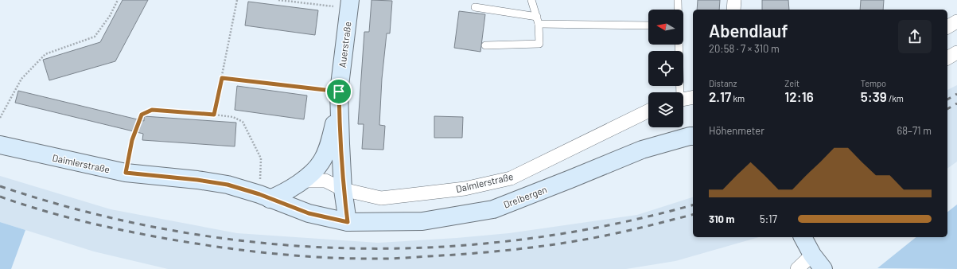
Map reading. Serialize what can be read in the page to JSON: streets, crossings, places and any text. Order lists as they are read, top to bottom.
{
  "streets": {
    "street": ["Auerstraße", "Daimlerstraße", "Dreibergen"]
  },
  "crossings": [
    ["Auerstraße", "Daimlerstraße"],
    ["Auerstraße", "Dreibergen"],
    ["Daimlerstraße", "Dreibergen"]
  ],
  "north": "left",
  "page": {
    "heading": ["Abendlauf", "20:58 · 7 × 310 m"],
    "stats": [
      ["Distanz", "2.17 km"],
      ["Zeit", "12:16"],
      ["Tempo", "5:39 /km"]
    ],
    "chart": ["Höhenmeter", "68–71 m"],
    "list": [
      {
        "name": "310 m",
        "note": "5:17"
      }
    ]
  }
}
